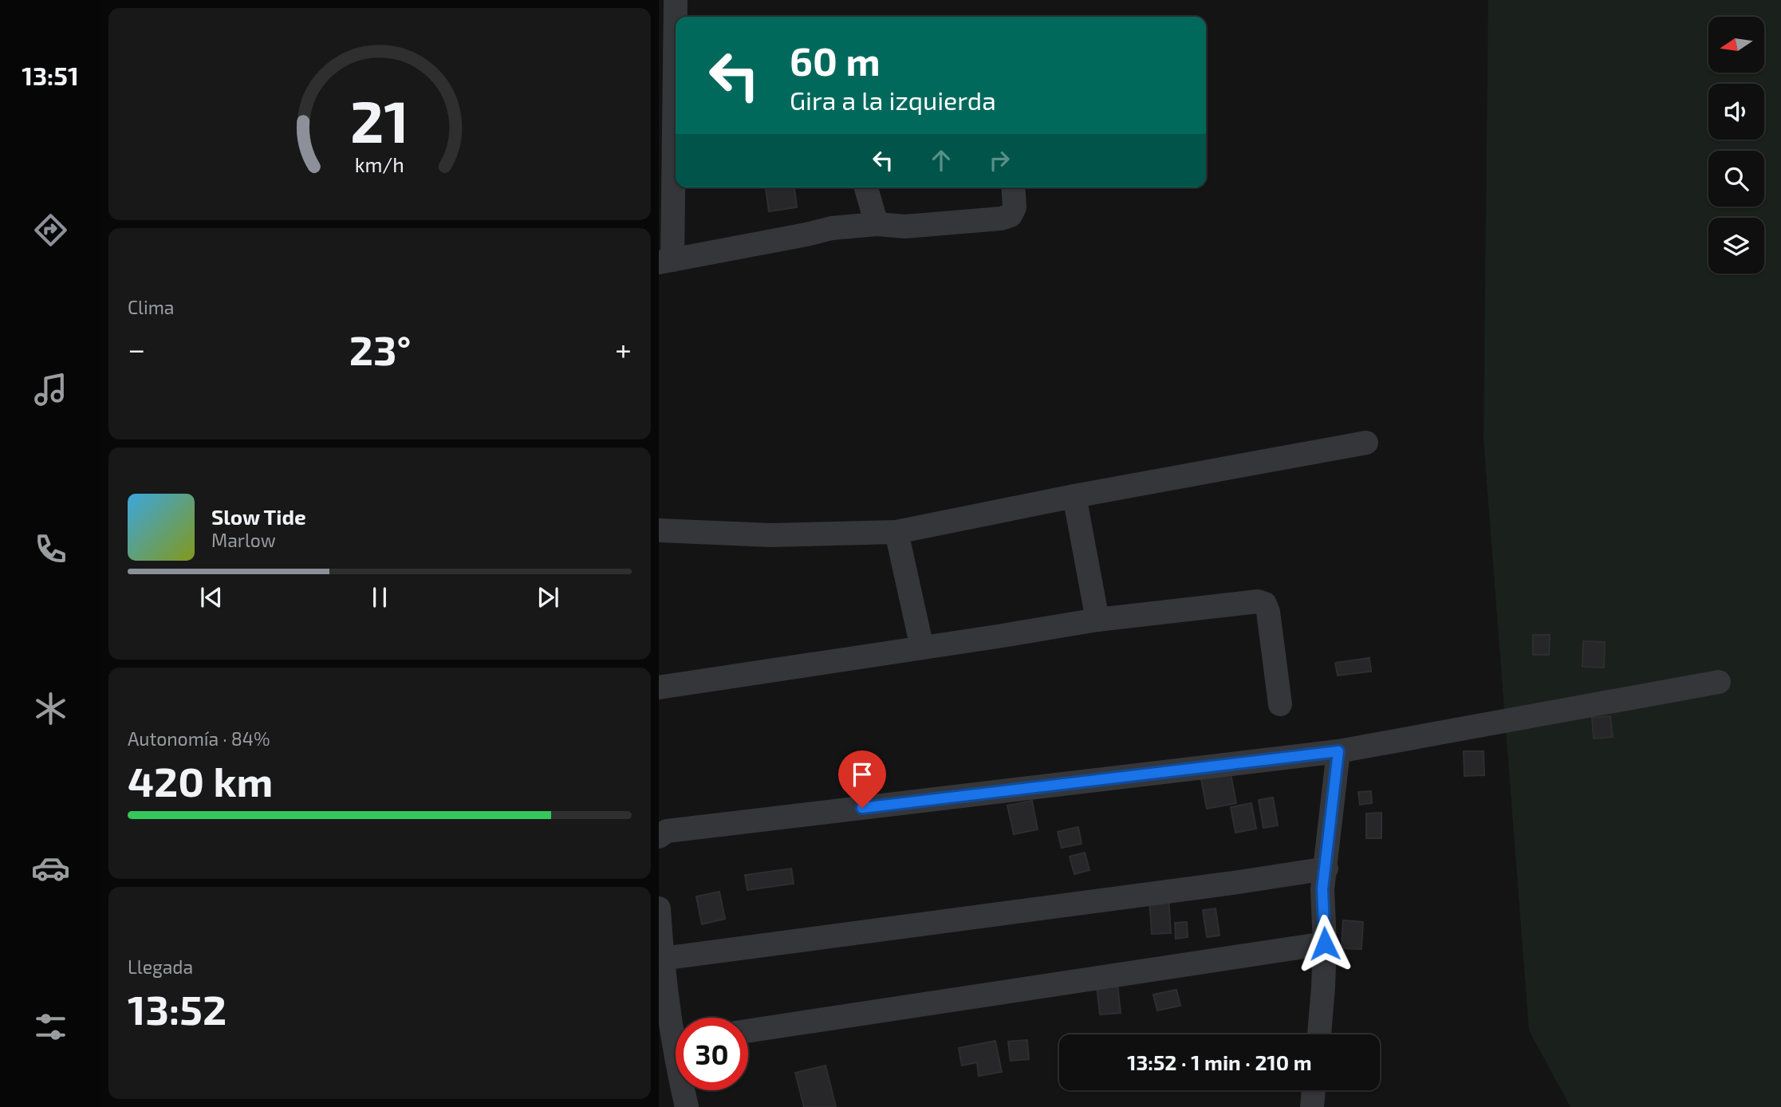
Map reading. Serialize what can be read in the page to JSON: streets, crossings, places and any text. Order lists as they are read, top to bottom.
{
  "north": "left",
  "page": {
    "tabs": "13:51",
    "turn": ["60 m", "Gira a la izquierda"],
    "tile": [
      "Clima",
      ["Autonomía · 84%", "420 km"],
      ["Llegada", "13:52"]
    ],
    "heat": ["−", "23°", "+"],
    "song": ["Slow Tide", "Marlow"],
    "limit": "30",
    "trip": "13:52 · 1 min · 210 m",
    "gauge": ["21", "km/h"]
  }
}
